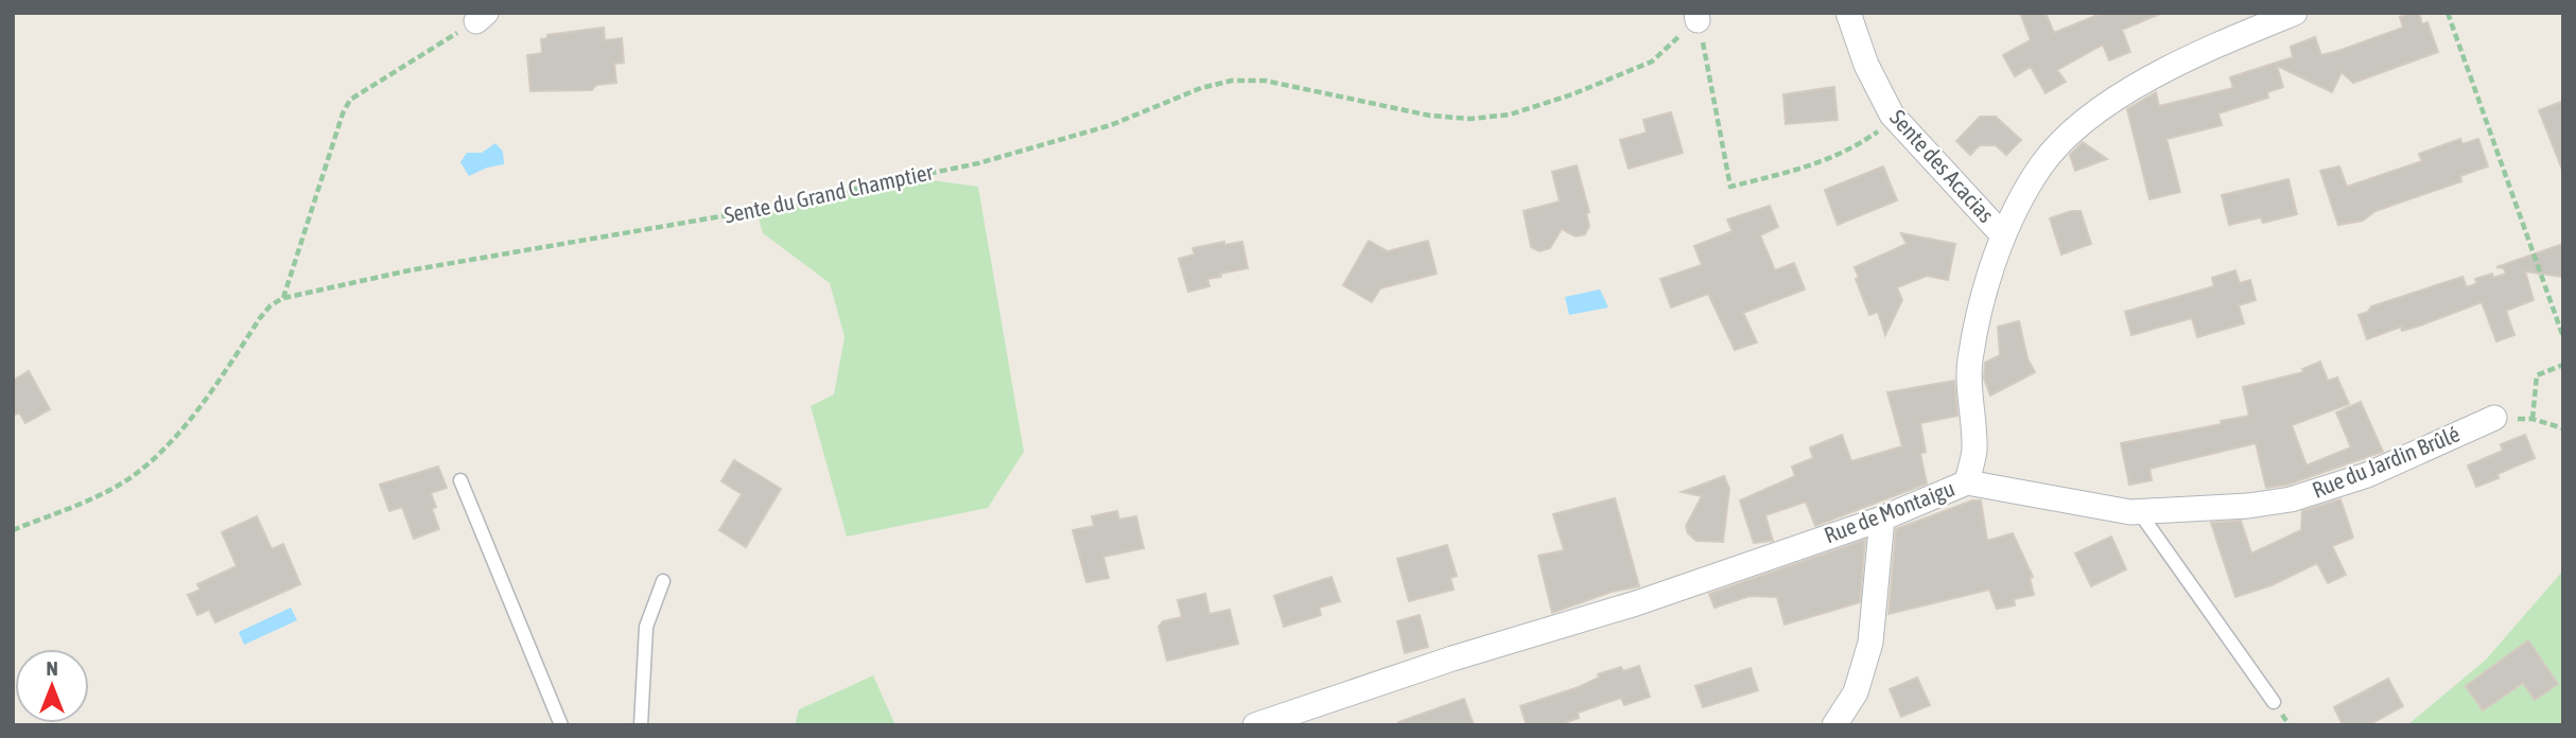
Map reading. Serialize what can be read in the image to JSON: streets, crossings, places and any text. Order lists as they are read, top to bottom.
{
  "streets": {
    "street": ["Sente des Acacias", "Rue du Jardin Brûlé", "Rue de Montaigu"],
    "path": ["Sente du Grand Champtier"]
  },
  "crossings": [
    ["Sente des Acacias", "Rue de Montaigu"],
    ["Rue du Jardin Brûlé", "Rue de Montaigu"]
  ],
  "north": "top"
}
